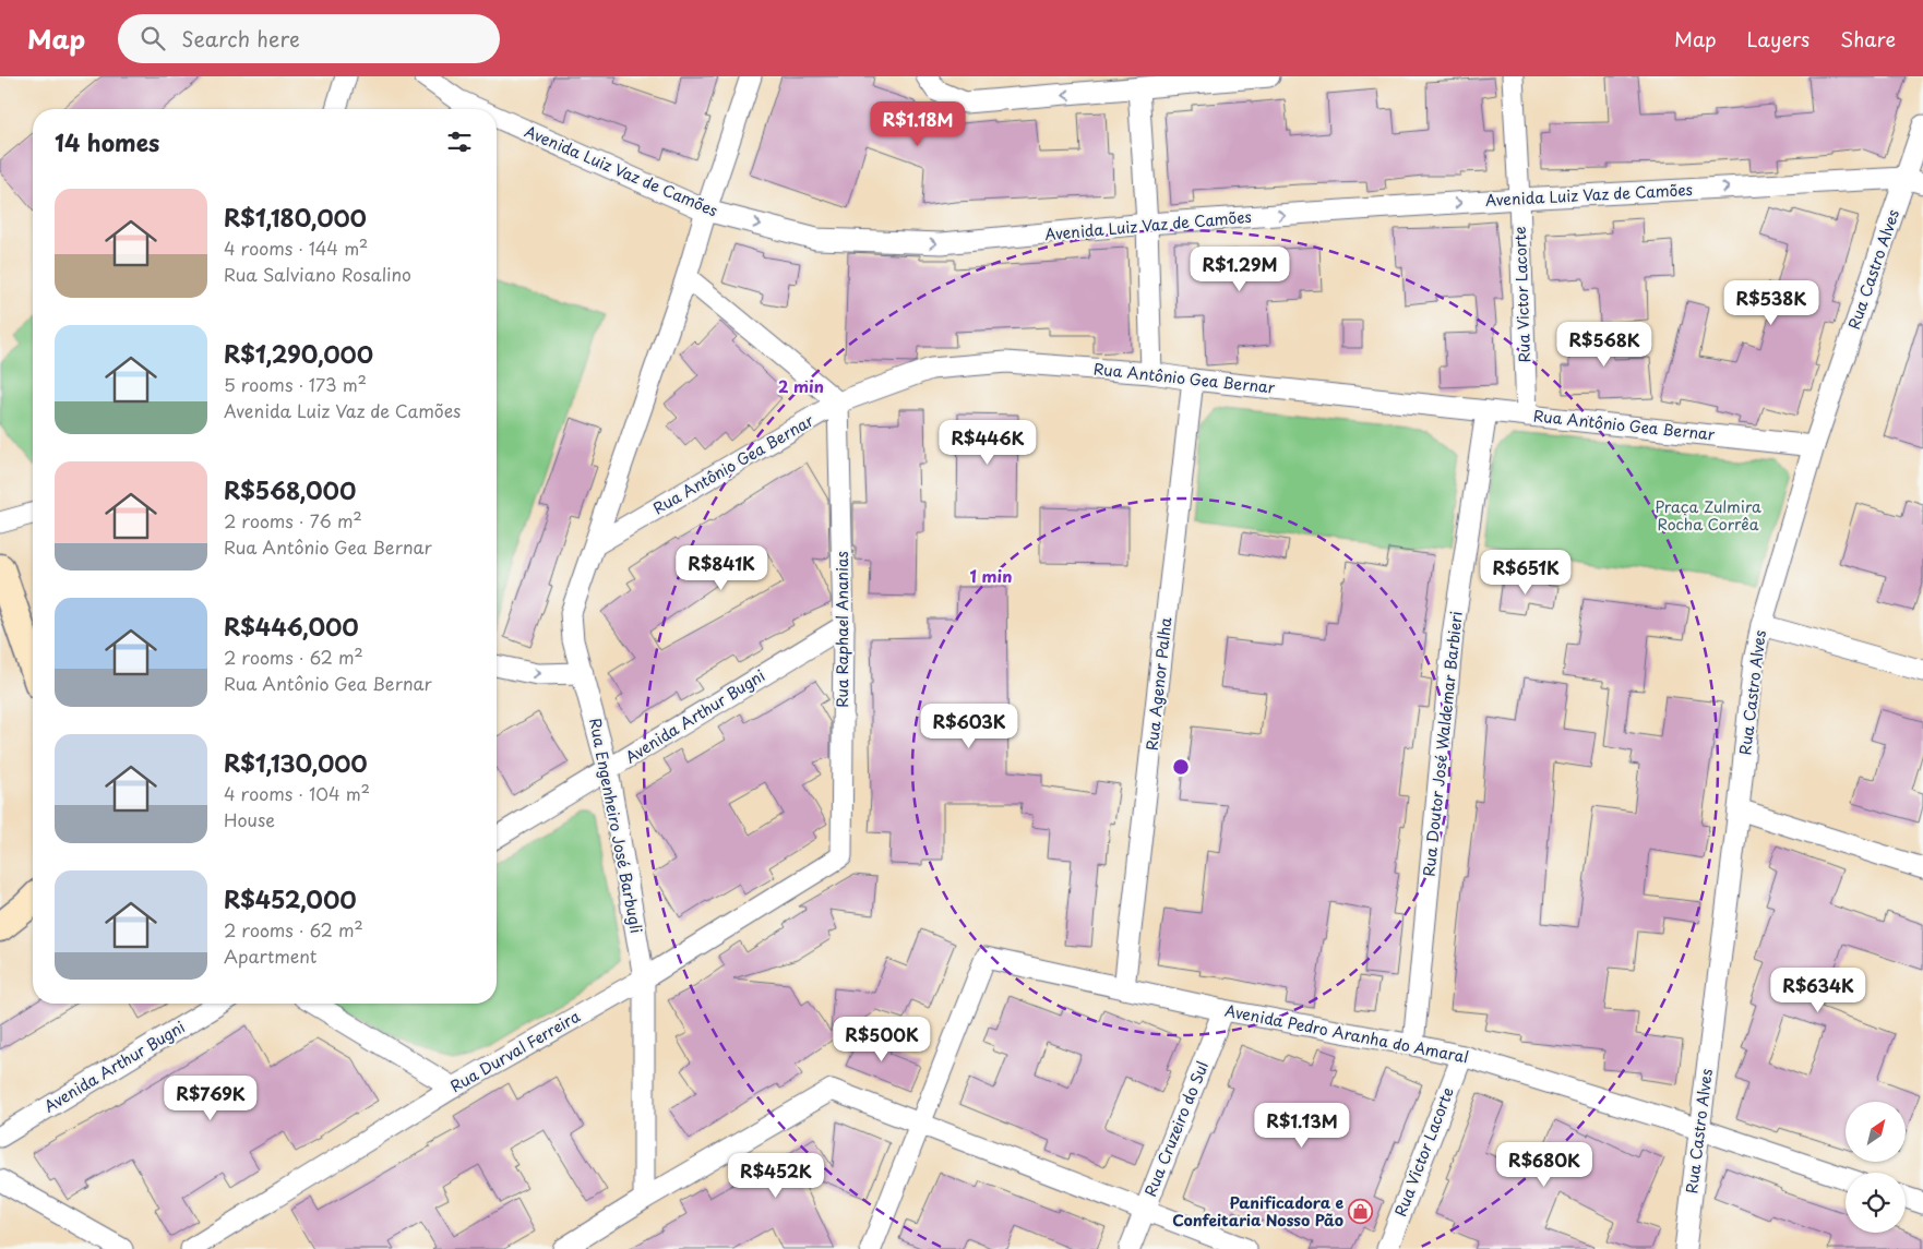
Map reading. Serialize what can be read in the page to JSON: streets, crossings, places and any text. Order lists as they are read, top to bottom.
{
  "streets": {
    "street": [
      "Avenida Luiz Vaz de Camões",
      "Rua Castro Alves",
      "Rua Victor Lacorte",
      "Rua Antônio Gea Bernar",
      "Rua Raphael Ananias",
      "Rua Agenor Palha",
      "Avenida Arthur Bugni",
      "Rua Doutor José Waldemar Barbieri",
      "Rua Engenheiro José Barbugli",
      "Avenida Pedro Aranha do Amaral",
      "Rua Durval Ferreira",
      "Rua Cruzeiro do Sul"
    ]
  },
  "crossings": [
    ["Avenida Luiz Vaz de Camões", "Rua Castro Alves"],
    ["Avenida Luiz Vaz de Camões", "Rua Victor Lacorte"],
    ["Avenida Luiz Vaz de Camões", "Rua Engenheiro José Barbugli"],
    ["Rua Castro Alves", "Rua Antônio Gea Bernar"],
    ["Rua Castro Alves", "Avenida Pedro Aranha do Amaral"],
    ["Rua Victor Lacorte", "Rua Antônio Gea Bernar"],
    ["Rua Victor Lacorte", "Avenida Pedro Aranha do Amaral"],
    ["Rua Antônio Gea Bernar", "Rua Raphael Ananias"],
    ["Rua Antônio Gea Bernar", "Rua Agenor Palha"],
    ["Rua Antônio Gea Bernar", "Rua Doutor José Waldemar Barbieri"],
    ["Rua Antônio Gea Bernar", "Rua Engenheiro José Barbugli"],
    ["Rua Raphael Ananias", "Avenida Arthur Bugni"],
    ["Rua Raphael Ananias", "Rua Durval Ferreira"],
    ["Rua Agenor Palha", "Avenida Pedro Aranha do Amaral"],
    ["Avenida Arthur Bugni", "Rua Engenheiro José Barbugli"],
    ["Rua Doutor José Waldemar Barbieri", "Avenida Pedro Aranha do Amaral"],
    ["Rua Engenheiro José Barbugli", "Rua Durval Ferreira"],
    ["Avenida Pedro Aranha do Amaral", "Rua Cruzeiro do Sul"]
  ],
  "one_way": ["Avenida Luiz Vaz de Camões"],
  "parks": ["Praça Zulmira Rocha Corrêa"],
  "places": {
    "shop": ["Panificadora e Confeitaria Nosso Pão"]
  },
  "north": "top right",
  "page": {
    "header": "Map",
    "search": "Search here",
    "nav": ["Map", "Layers", "Share"],
    "price": [
      "R$1.18M",
      "R$1.29M",
      "R$538K",
      "R$568K",
      "R$446K",
      "R$841K",
      "R$651K",
      "R$603K",
      "R$634K",
      "R$500K",
      "R$769K",
      "R$1.13M",
      "R$680K",
      "R$452K"
    ],
    "heading": "14 homes",
    "list": [
      {
        "name": "R$1,180,000",
        "note": "4 rooms · 144 m² · Rua Salviano Rosalino"
      },
      {
        "name": "R$1,290,000",
        "note": "5 rooms · 173 m² · Avenida Luiz Vaz de Camões"
      },
      {
        "name": "R$568,000",
        "note": "2 rooms · 76 m² · Rua Antônio Gea Bernar"
      },
      {
        "name": "R$446,000",
        "note": "2 rooms · 62 m² · Rua Antônio Gea Bernar"
      },
      {
        "name": "R$1,130,000",
        "note": "4 rooms · 104 m² · House"
      },
      {
        "name": "R$452,000",
        "note": "2 rooms · 62 m² · Apartment"
      }
    ]
  },
  "rings": ["2 min", "1 min"]
}
